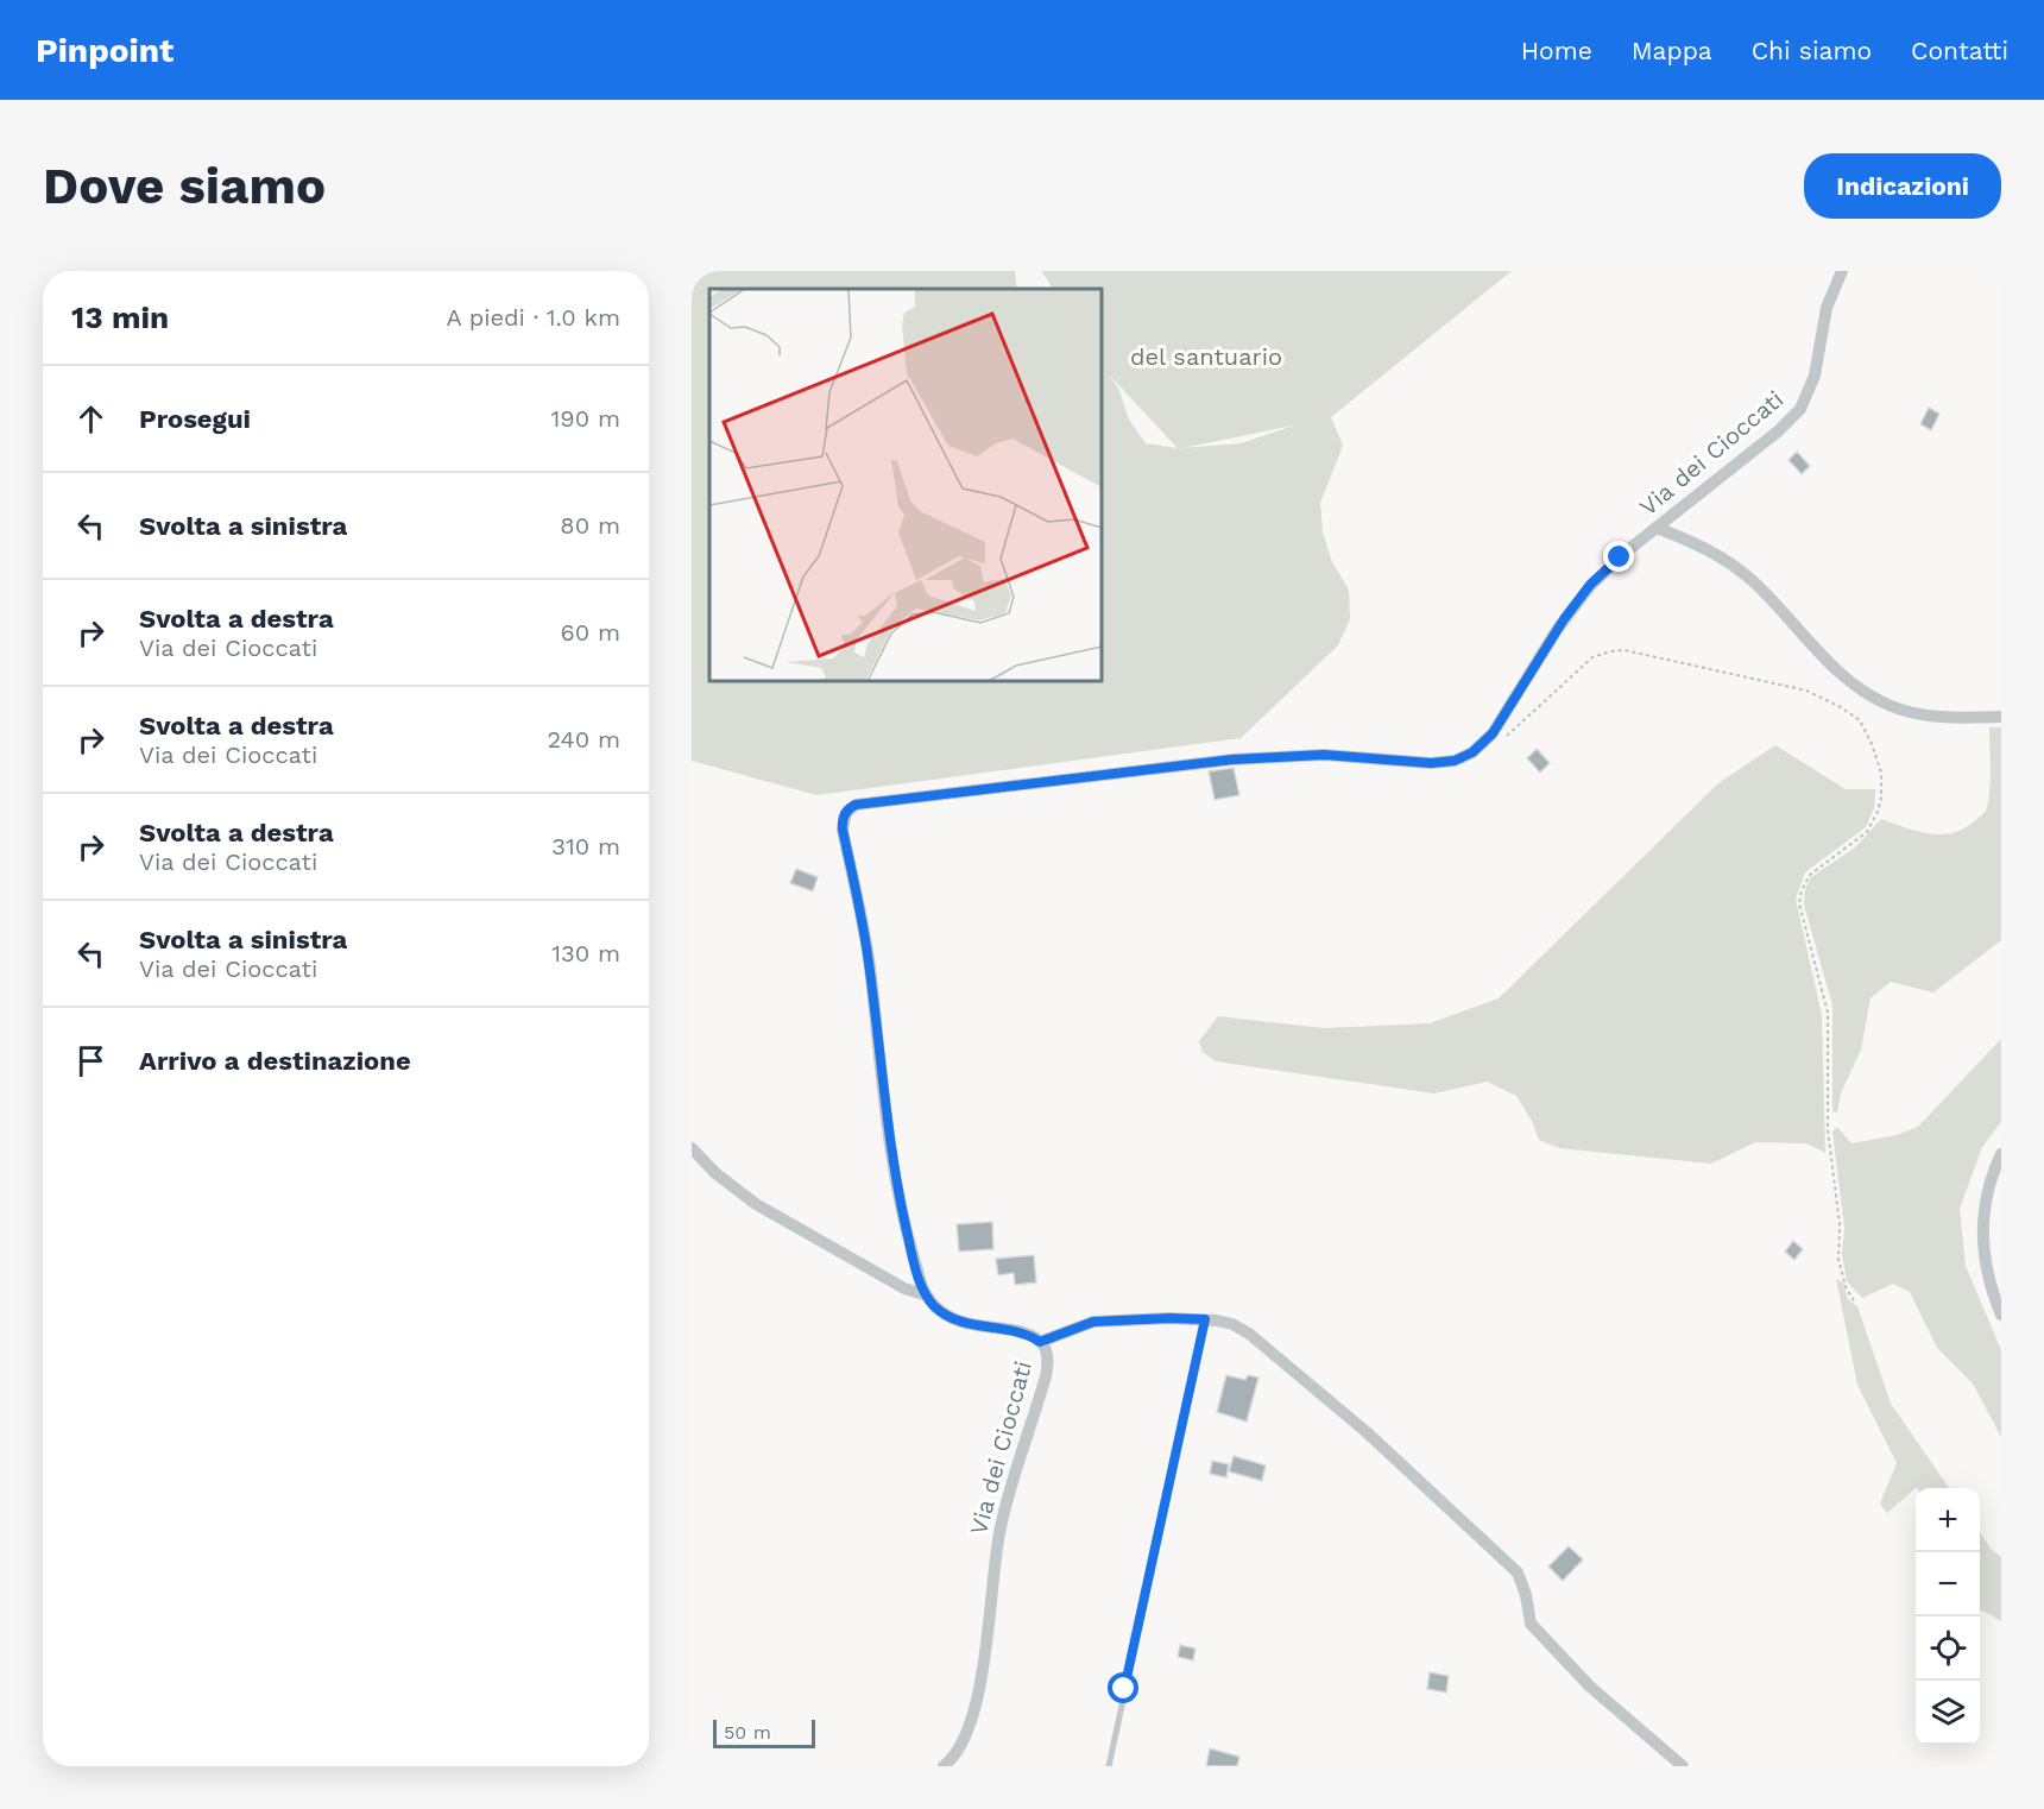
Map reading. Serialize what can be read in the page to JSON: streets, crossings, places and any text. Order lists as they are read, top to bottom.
{
  "streets": {
    "street": ["Via dei Cioccati"]
  },
  "parks": ["del santuario"],
  "scale_bar": "50 m",
  "page": {
    "header": "Pinpoint",
    "nav": [
      "Home",
      "Mappa",
      "Chi siamo",
      "Contatti"
    ],
    "buttons": "Indicazioni",
    "title": "Dove siamo",
    "heading": ["13 min", "A piedi · 1.0 km"],
    "list": [
      ["Prosegui", "190 m"],
      ["Svolta a sinistra", "80 m"],
      ["Svolta a destra", "Via dei Cioccati", "60 m"],
      ["Svolta a destra", "Via dei Cioccati", "240 m"],
      ["Svolta a destra", "Via dei Cioccati", "310 m"],
      ["Svolta a sinistra", "Via dei Cioccati", "130 m"],
      "Arrivo a destinazione"
    ],
    "map_buttons": ["+", "−"],
    "scale": "50 m"
  }
}
